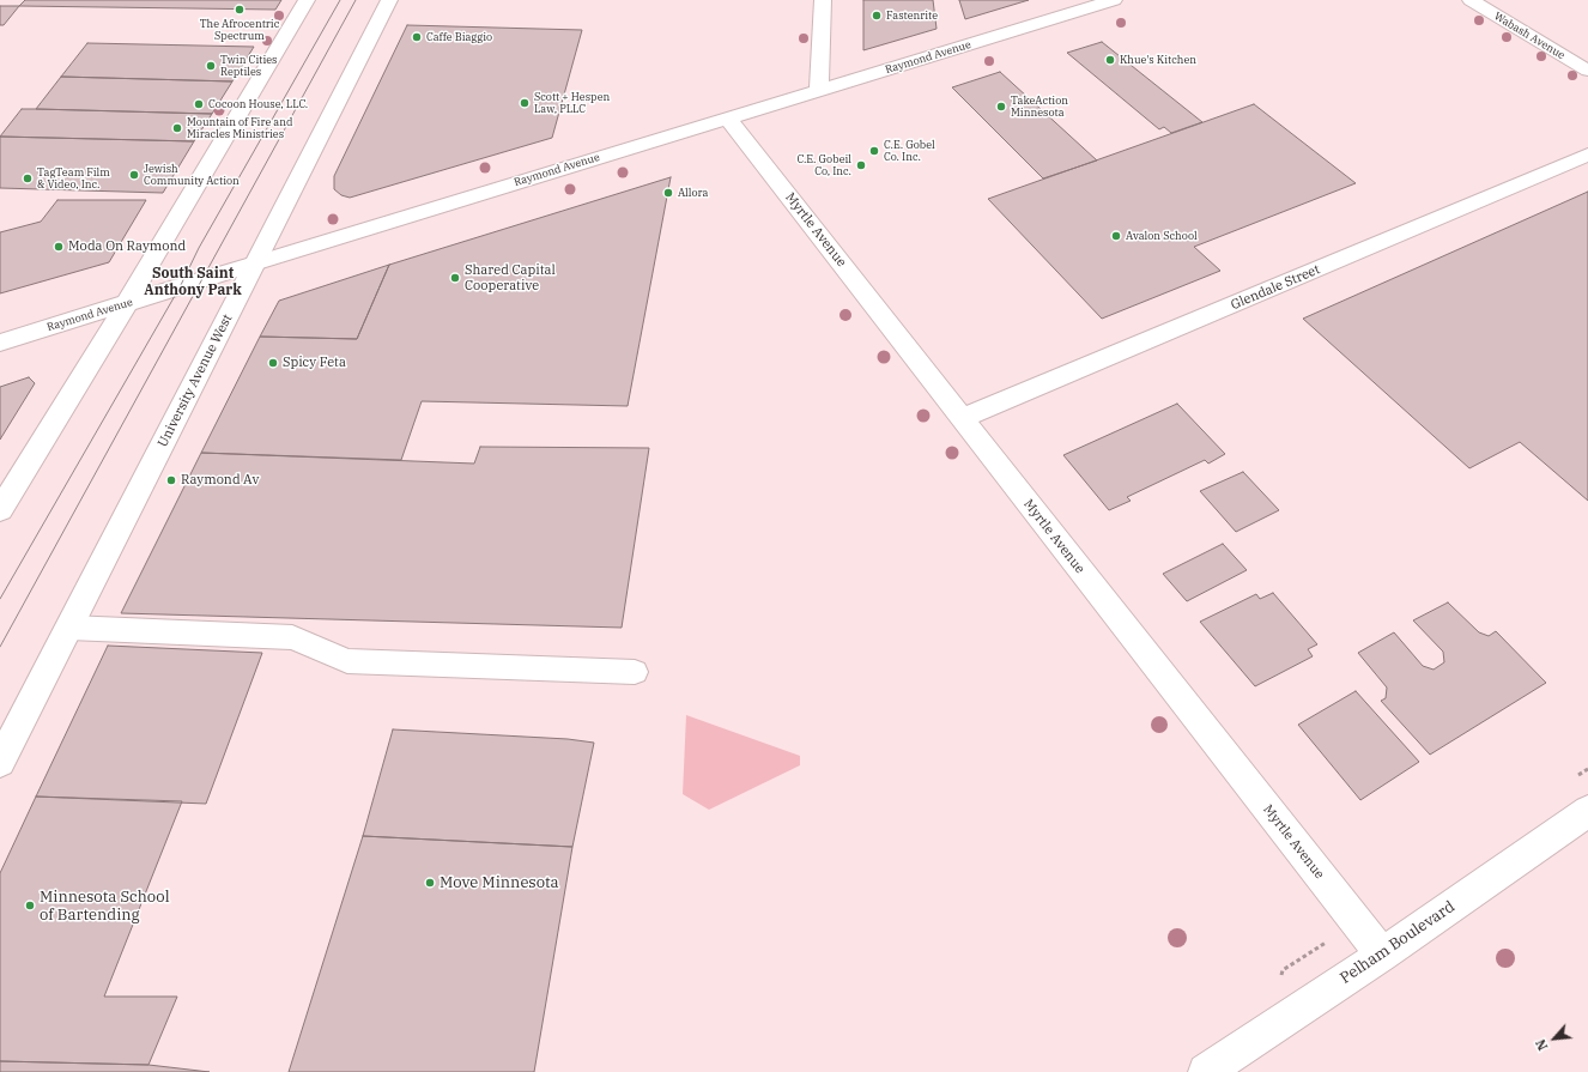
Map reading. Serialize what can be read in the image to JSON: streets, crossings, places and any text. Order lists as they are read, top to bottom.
{
  "streets": {
    "street": [
      "Wabash Avenue",
      "Raymond Avenue",
      "Myrtle Avenue",
      "Glendale Street",
      "University Avenue West",
      "Pelham Boulevard"
    ]
  },
  "crossings": [
    ["Raymond Avenue", "Myrtle Avenue"],
    ["Raymond Avenue", "University Avenue West"],
    ["Myrtle Avenue", "Glendale Street"],
    ["Myrtle Avenue", "Pelham Boulevard"]
  ],
  "districts": ["South Saint Anthony Park"],
  "places": [
    "The Afrocentric Spectrum",
    "Fastenrite",
    "Caffe Biaggio",
    "Khue's Kitchen",
    "Twin Cities Reptiles",
    "Scott + Hespen Law, PLLC",
    "Cocoon House, LLC.",
    "TakeAction Minnesota",
    "Mountain of Fire and Miracles Ministries",
    "C.E. Gobel Co. Inc.",
    "C.E. Gobeil Co, Inc.",
    "Jewish Community Action",
    "TagTeam Film & Video, Inc.",
    "Allora",
    "Avalon School",
    "Moda On Raymond",
    "Shared Capital Cooperative",
    "Spicy Feta",
    "Raymond Av",
    "Move Minnesota",
    "Minnesota School of Bartending"
  ],
  "north": "bottom left"
}
